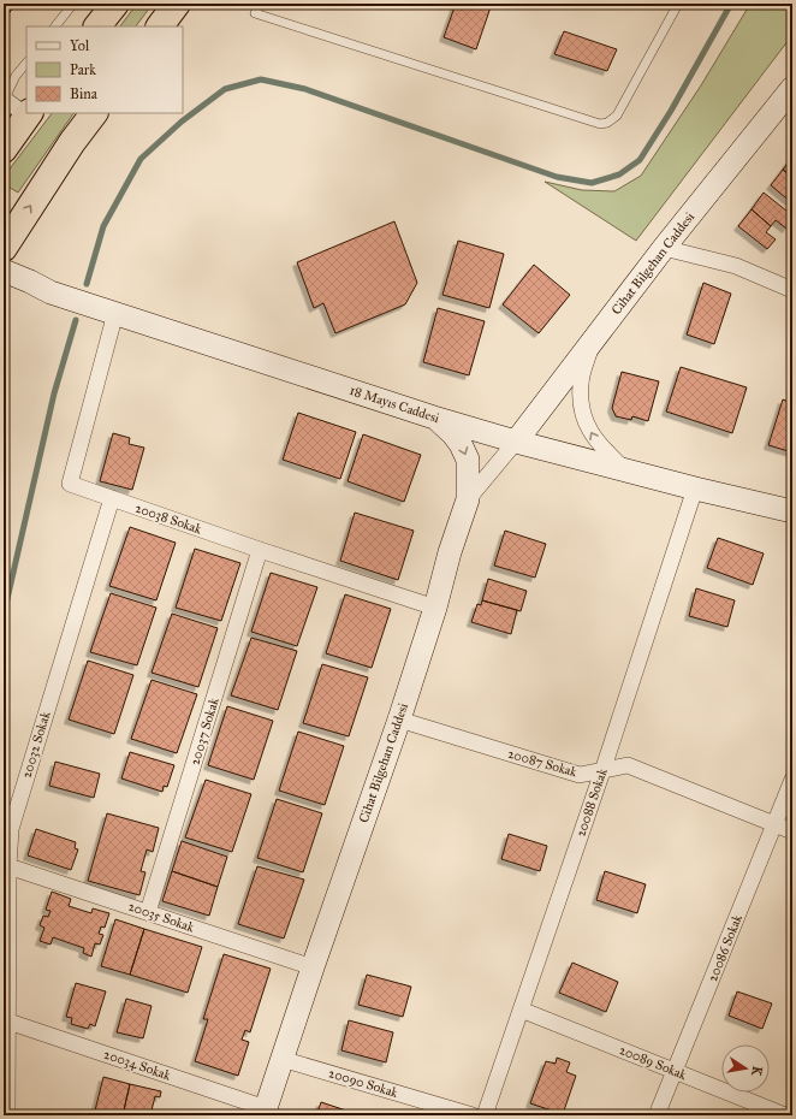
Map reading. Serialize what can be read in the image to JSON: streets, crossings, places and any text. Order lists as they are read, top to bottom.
{
  "streets": {
    "main road": ["Cihat Bilgehan Caddesi", "18 Mayıs Caddesi"],
    "street": [
      "20038 Sokak",
      "20037 Sokak",
      "20032 Sokak",
      "20087 Sokak",
      "20088 Sokak",
      "20035 Sokak",
      "20086 Sokak",
      "20089 Sokak",
      "20034 Sokak",
      "20090 Sokak"
    ]
  },
  "crossings": [
    ["Cihat Bilgehan Caddesi", "18 Mayıs Caddesi"],
    ["Cihat Bilgehan Caddesi", "20038 Sokak"],
    ["Cihat Bilgehan Caddesi", "20087 Sokak"],
    ["Cihat Bilgehan Caddesi", "20035 Sokak"],
    ["Cihat Bilgehan Caddesi", "20034 Sokak"],
    ["Cihat Bilgehan Caddesi", "20090 Sokak"],
    ["18 Mayıs Caddesi", "20038 Sokak"],
    ["18 Mayıs Caddesi", "20088 Sokak"],
    ["20038 Sokak", "20037 Sokak"],
    ["20038 Sokak", "20032 Sokak"],
    ["20037 Sokak", "20035 Sokak"],
    ["20032 Sokak", "20035 Sokak"],
    ["20032 Sokak", "20034 Sokak"],
    ["20087 Sokak", "20088 Sokak"],
    ["20087 Sokak", "20086 Sokak"],
    ["20088 Sokak", "20089 Sokak"],
    ["20086 Sokak", "20089 Sokak"]
  ],
  "legend": ["Yol", "Park", "Bina"],
  "north": "right"
}
